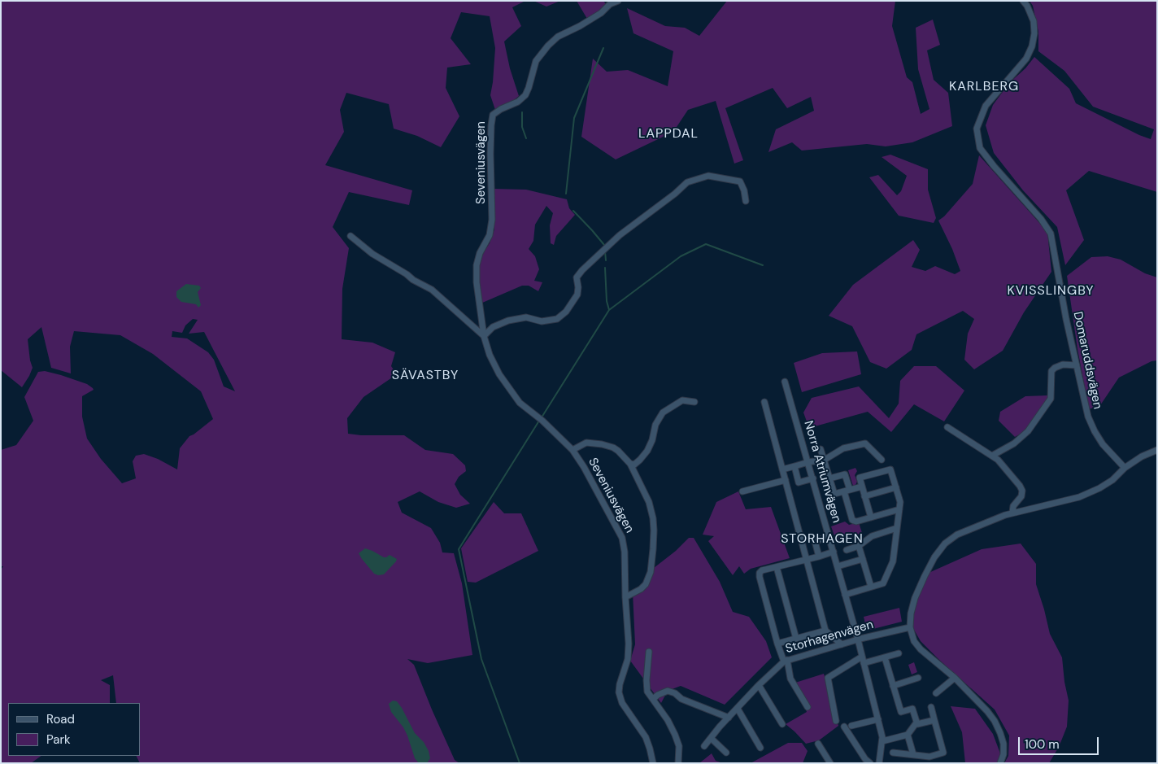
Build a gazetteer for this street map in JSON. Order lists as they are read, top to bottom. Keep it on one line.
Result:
{"streets":{"street":["Seveniusvägen","Domaruddsvägen","Norra Atriumvägen","Storhagenvägen"]},"crossings":[["Norra Atriumvägen","Storhagenvägen"]],"districts":["KARLBERG","LAPPDAL","KVISSLINGBY","SÄVASTBY","STORHAGEN"],"legend":["Road","Park"],"scale_bar":"100 m"}
